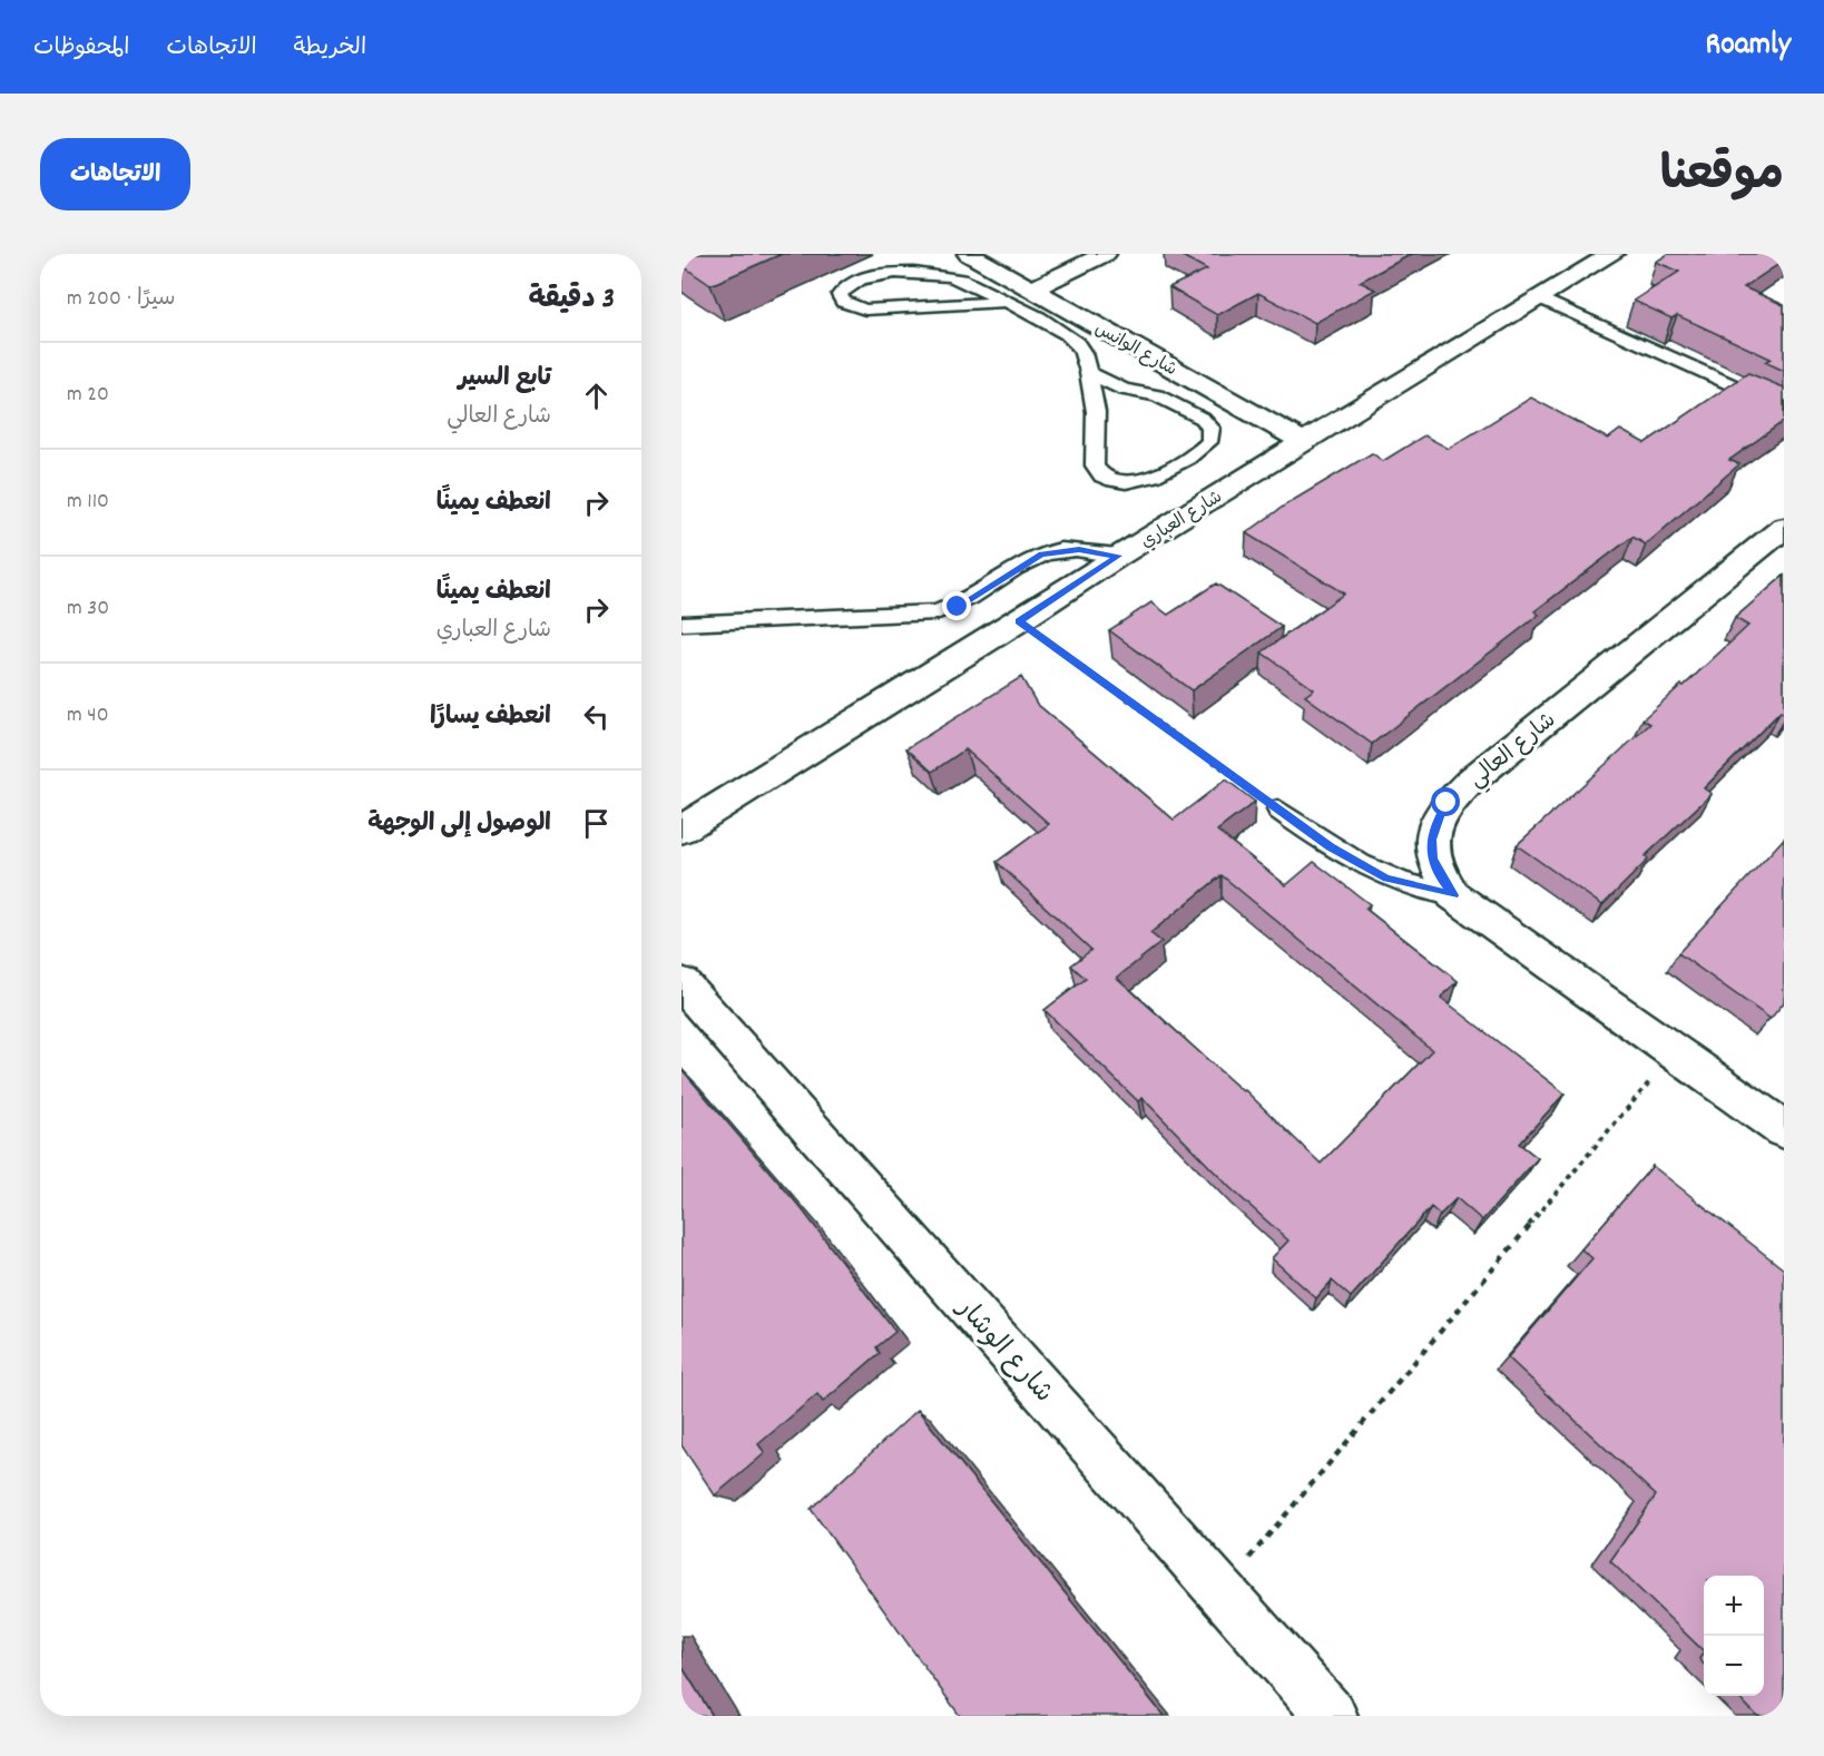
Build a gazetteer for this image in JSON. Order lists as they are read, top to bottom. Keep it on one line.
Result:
{"streets":{"street":["شارع الوانس","شارع العباري","شارع العالي","شارع الوشار"]},"crossings":[["شارع الوانس","شارع العباري"]],"page":{"header":"Roamly","nav":["الخريطة","الاتجاهات","المحفوظات"],"title":"موقعنا","buttons":"الاتجاهات","heading":["3 دقيقة","سيرًا · 200 m"],"list":[["تابع السير","شارع العالي","20 m"],["انعطف يمينًا","110 m"],["انعطف يمينًا","شارع العباري","30 m"],["انعطف يسارًا","40 m"],"الوصول إلى الوجهة"],"map_buttons":["+","−"]}}
